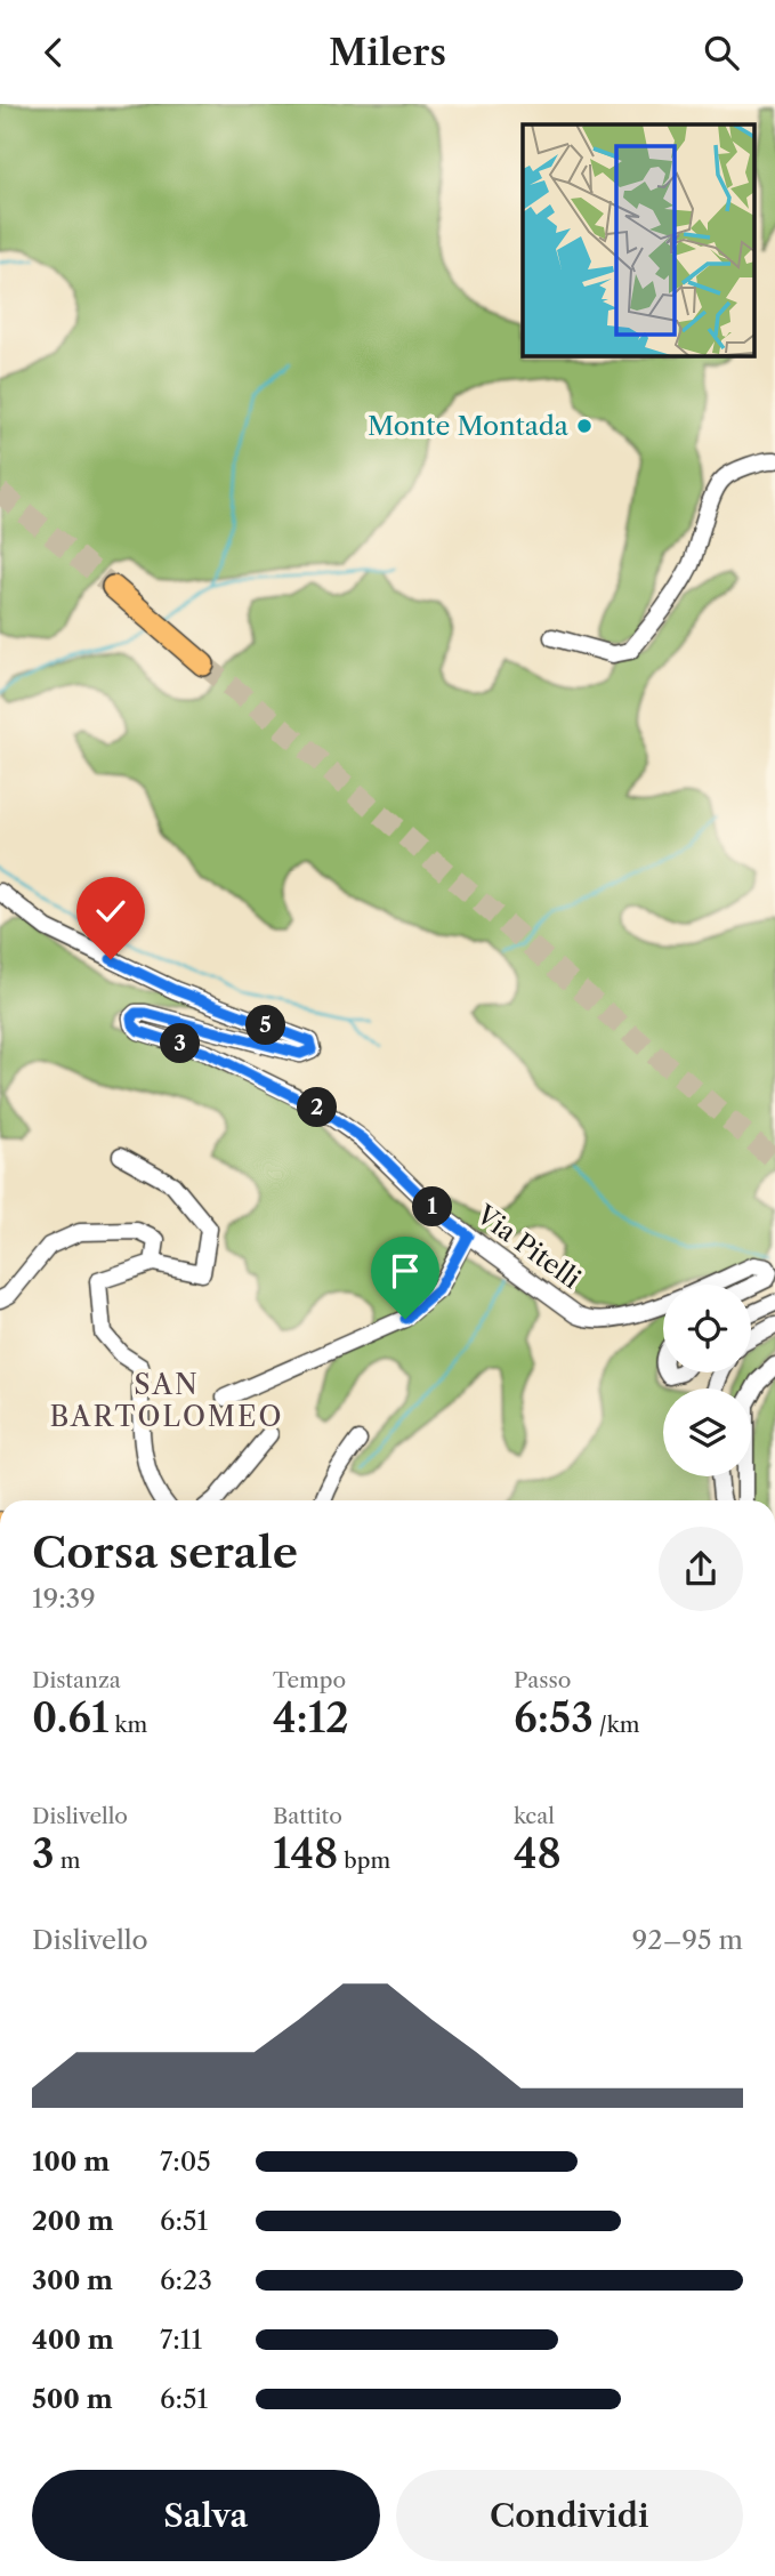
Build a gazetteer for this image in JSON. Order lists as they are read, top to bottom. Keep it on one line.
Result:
{"streets":{"street":["Via Pitelli"]},"districts":["SAN BARTOLOMEO"],"places":["Monte Montada"],"page":{"header":"Milers","pins":["5","3","2","1"],"heading":["Corsa serale","19:39"],"stats":[["Distanza","0.61 km"],["Tempo","4:12"],["Passo","6:53 /km"],["Dislivello","3 m"],["Battito","148 bpm"],["kcal","48"]],"chart":["Dislivello","92–95 m"],"list":[{"name":"100 m","note":"7:05"},{"name":"200 m","note":"6:51"},{"name":"300 m","note":"6:23"},{"name":"400 m","note":"7:11"},{"name":"500 m","note":"6:51"}],"buttons":["Salva","Condividi"]}}
